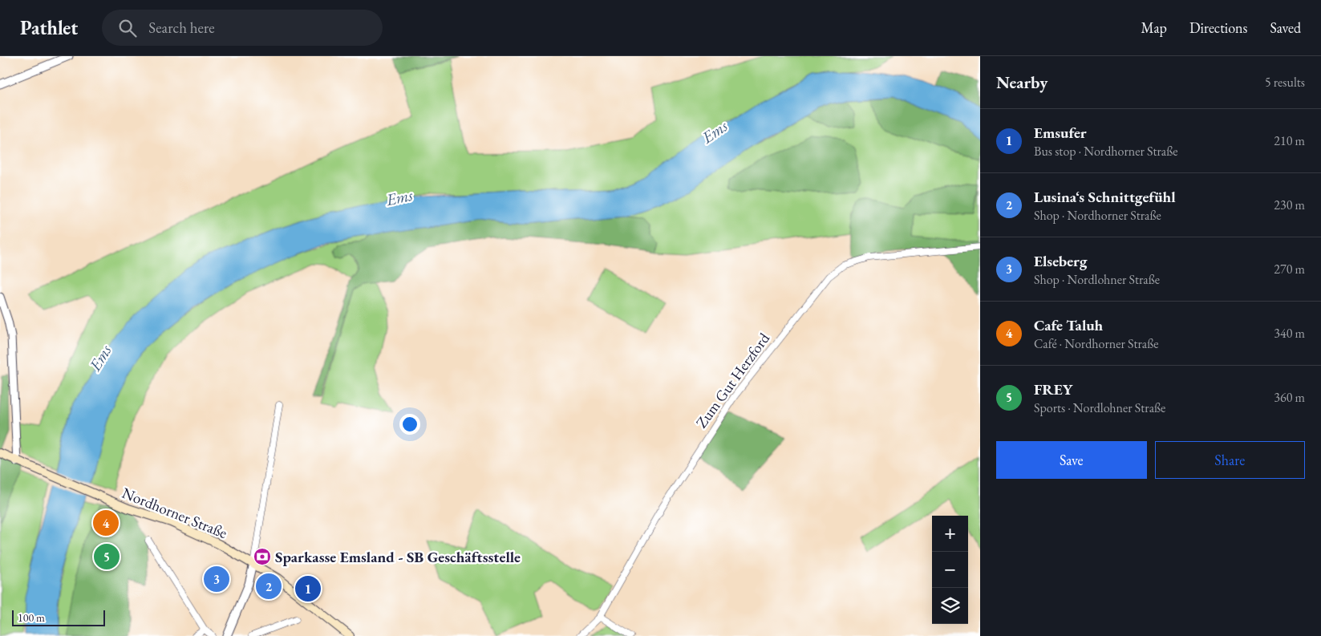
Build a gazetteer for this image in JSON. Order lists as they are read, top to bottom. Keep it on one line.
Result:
{"streets":{"main road":["Nordhorner Straße"],"street":["Zum Gut Herzford"]},"water":["Ems"],"places":{"bank":["Sparkasse Emsland - SB Geschäftsstelle"]},"scale_bar":"100 m","page":{"header":"Pathlet","search":"Search here","nav":["Map","Directions","Saved"],"heading":["Nearby","5 results"],"list":[{"mark":"1","name":"Emsufer","note":"Bus stop · Nordhorner Straße","value":"210 m"},{"mark":"2","name":"Lusina‘s Schnittgefühl","note":"Shop · Nordhorner Straße","value":"230 m"},{"mark":"3","name":"Elseberg","note":"Shop · Nordlohner Straße","value":"270 m"},{"mark":"4","name":"Cafe Taluh","note":"Café · Nordhorner Straße","value":"340 m"},{"mark":"5","name":"FREY","note":"Sports · Nordlohner Straße","value":"360 m"}],"buttons":["Save","Share"],"pins":["4","5","3","2","1"],"map_buttons":["+","−"],"scale":"100 m"}}
